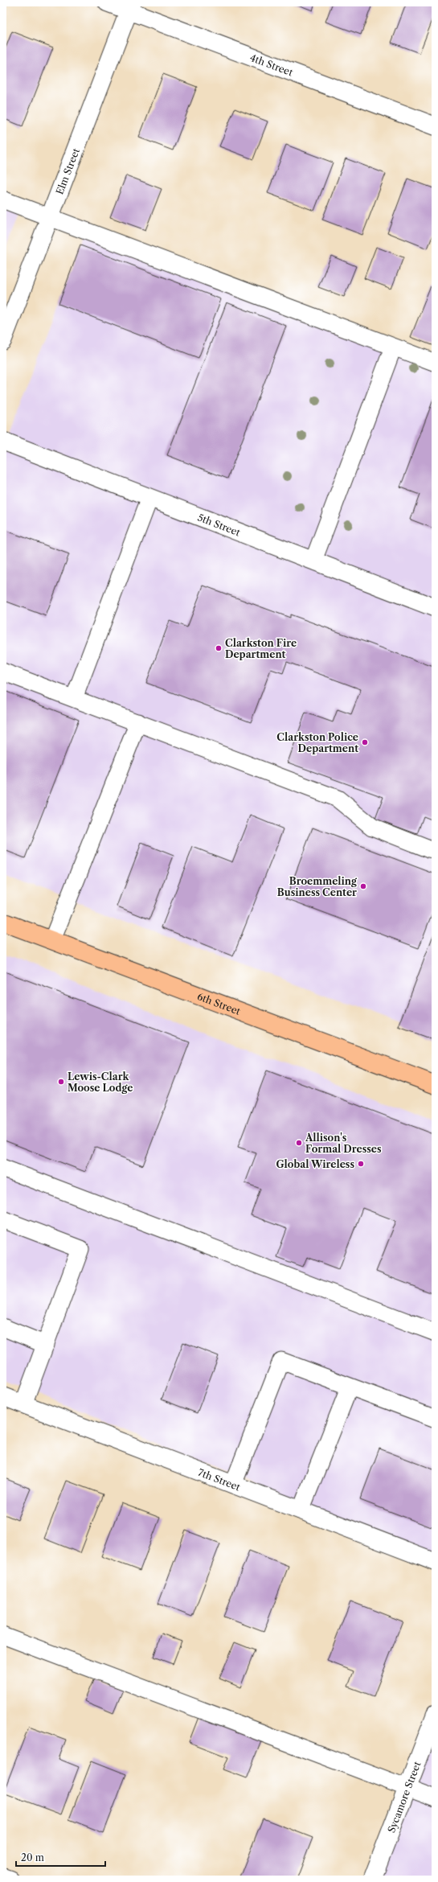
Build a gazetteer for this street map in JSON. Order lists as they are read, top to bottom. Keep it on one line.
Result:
{"streets":{"main road":["6th Street"],"street":["4th Street","Elm Street","5th Street","7th Street","Sycamore Street"]},"crossings":[["4th Street","Elm Street"]],"places":["Clarkston Fire Department","Clarkston Police Department","Broemmeling Business Center","Lewis-Clark Moose Lodge","Allison's Formal Dresses","Global Wireless"],"scale_bar":"20 m"}
